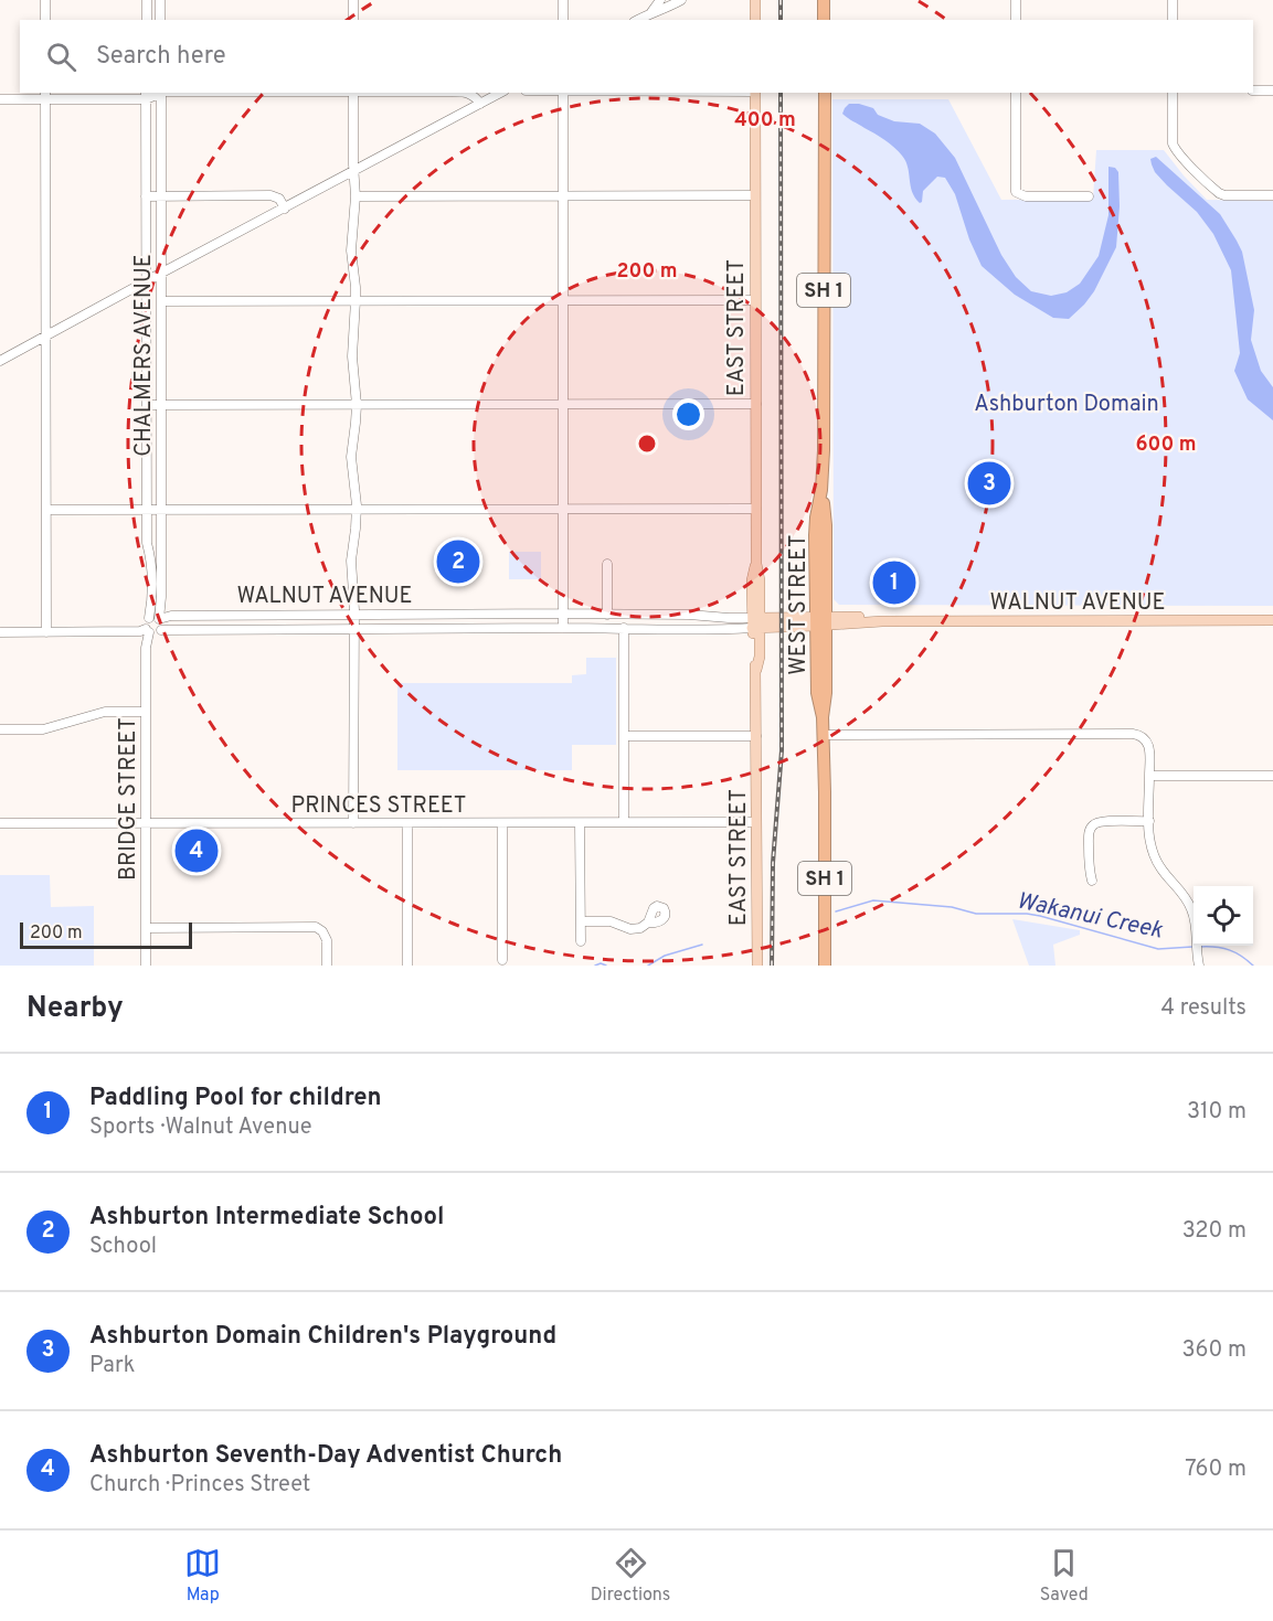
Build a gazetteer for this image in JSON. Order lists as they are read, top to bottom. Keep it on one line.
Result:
{"streets":{"highway":["SH 1","WEST STREET"],"main road":["EAST STREET","WALNUT AVENUE"],"street":["CHALMERS AVENUE","BRIDGE STREET","PRINCES STREET"]},"crossings":[["EAST STREET","WALNUT AVENUE"],["EAST STREET","PRINCES STREET"],["CHALMERS AVENUE","WALNUT AVENUE"],["CHALMERS AVENUE","BRIDGE STREET"],["WALNUT AVENUE","WEST STREET"],["WALNUT AVENUE","BRIDGE STREET"],["BRIDGE STREET","PRINCES STREET"]],"water":["Wakanui Creek"],"parks":["Ashburton Domain"],"scale_bar":"200 m","page":{"search":"Search here","pins":["3","2","1","4"],"scale":"200 m","heading":["Nearby","4 results"],"list":[{"mark":"1","name":"Paddling Pool for children","note":"Sports · Walnut Avenue","value":"310 m"},{"mark":"2","name":"Ashburton Intermediate School","note":"School","value":"320 m"},{"mark":"3","name":"Ashburton Domain Children's Playground","note":"Park","value":"360 m"},{"mark":"4","name":"Ashburton Seventh-Day Adventist Church","note":"Church · Princes Street","value":"760 m"}],"nav":["Map","Directions","Saved"]},"rings":["400 m","200 m","600 m"]}
